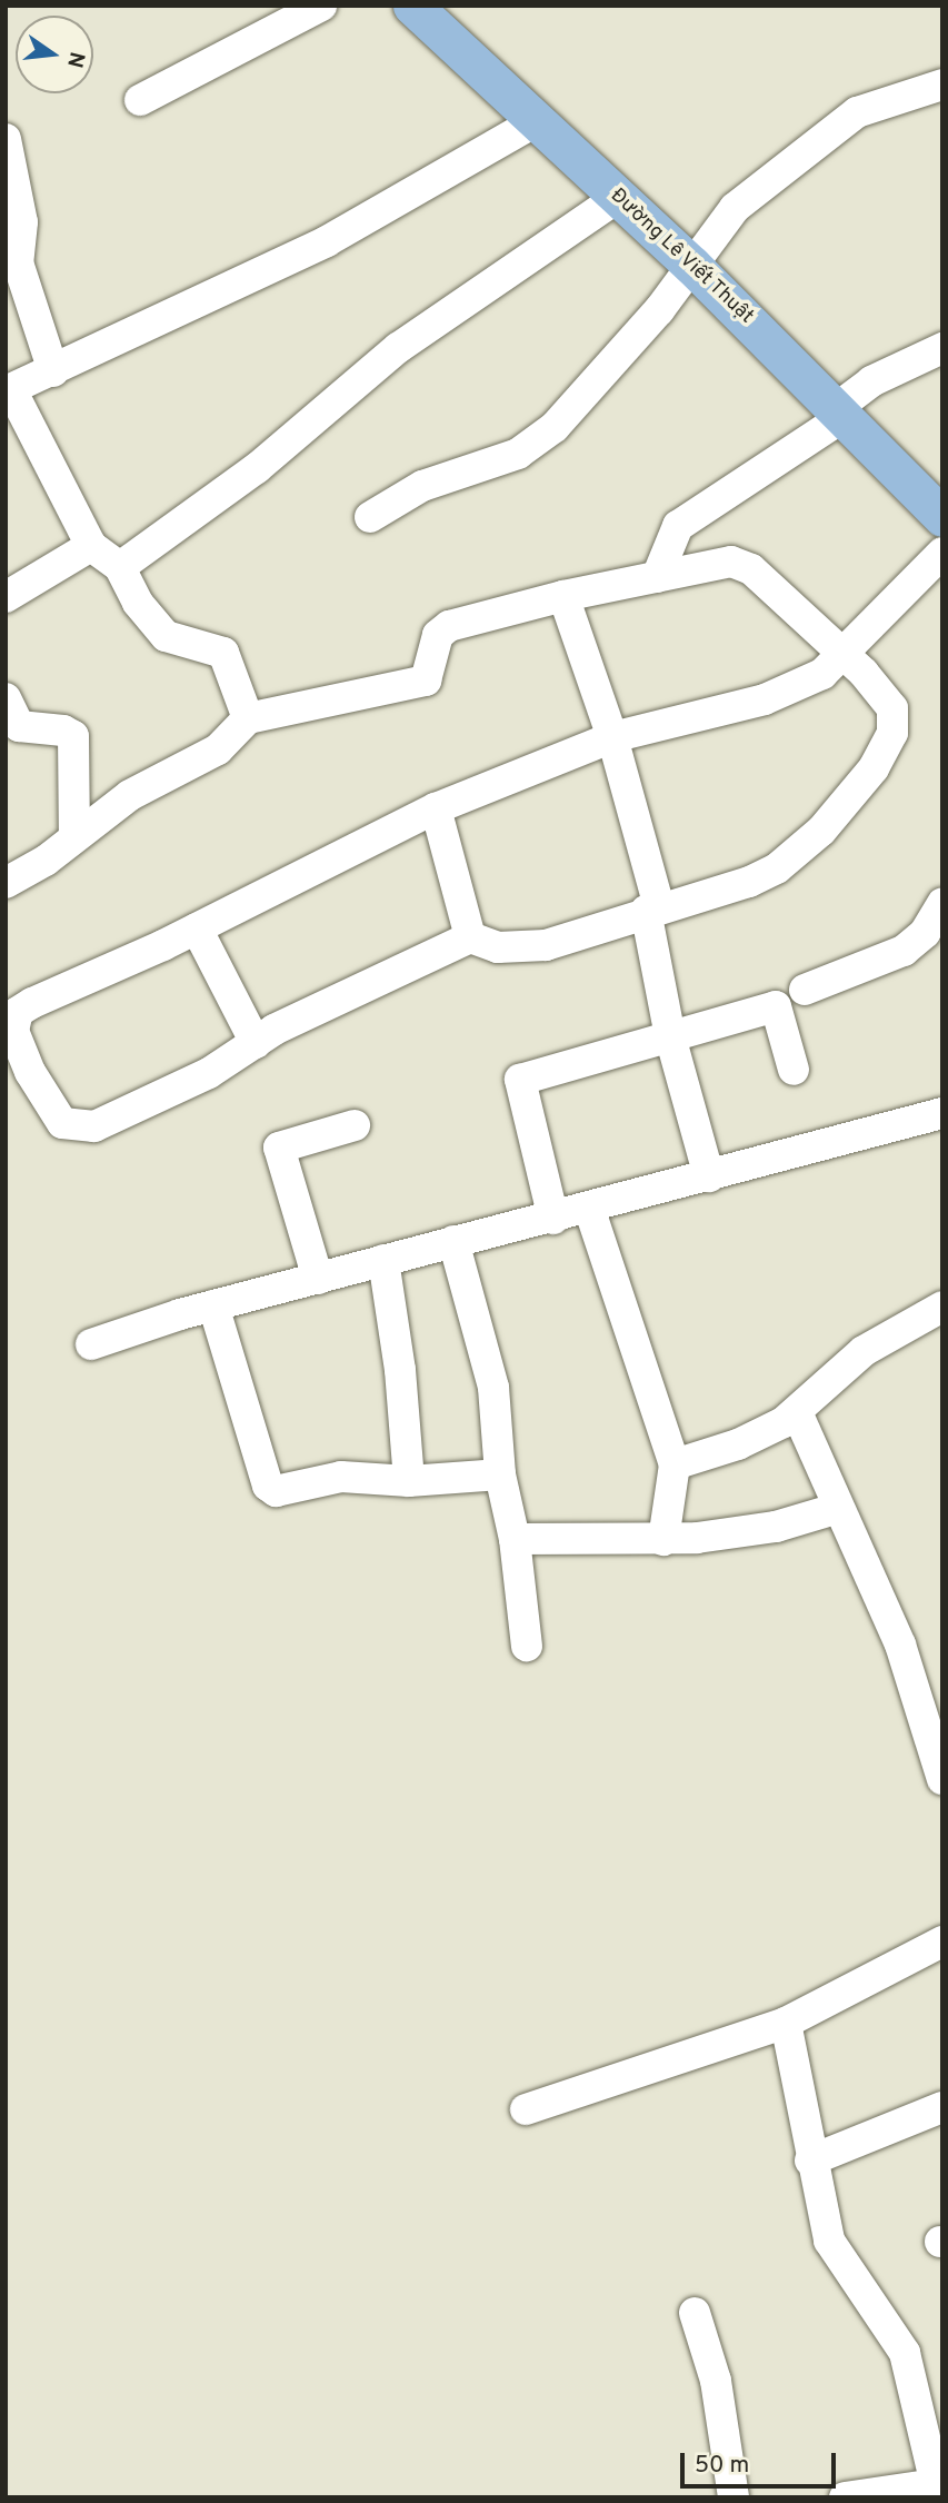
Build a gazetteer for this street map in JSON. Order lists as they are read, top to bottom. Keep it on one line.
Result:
{"streets":{"main road":["Đường Lê Viết Thuật"]},"scale_bar":"50 m","north":"right"}
